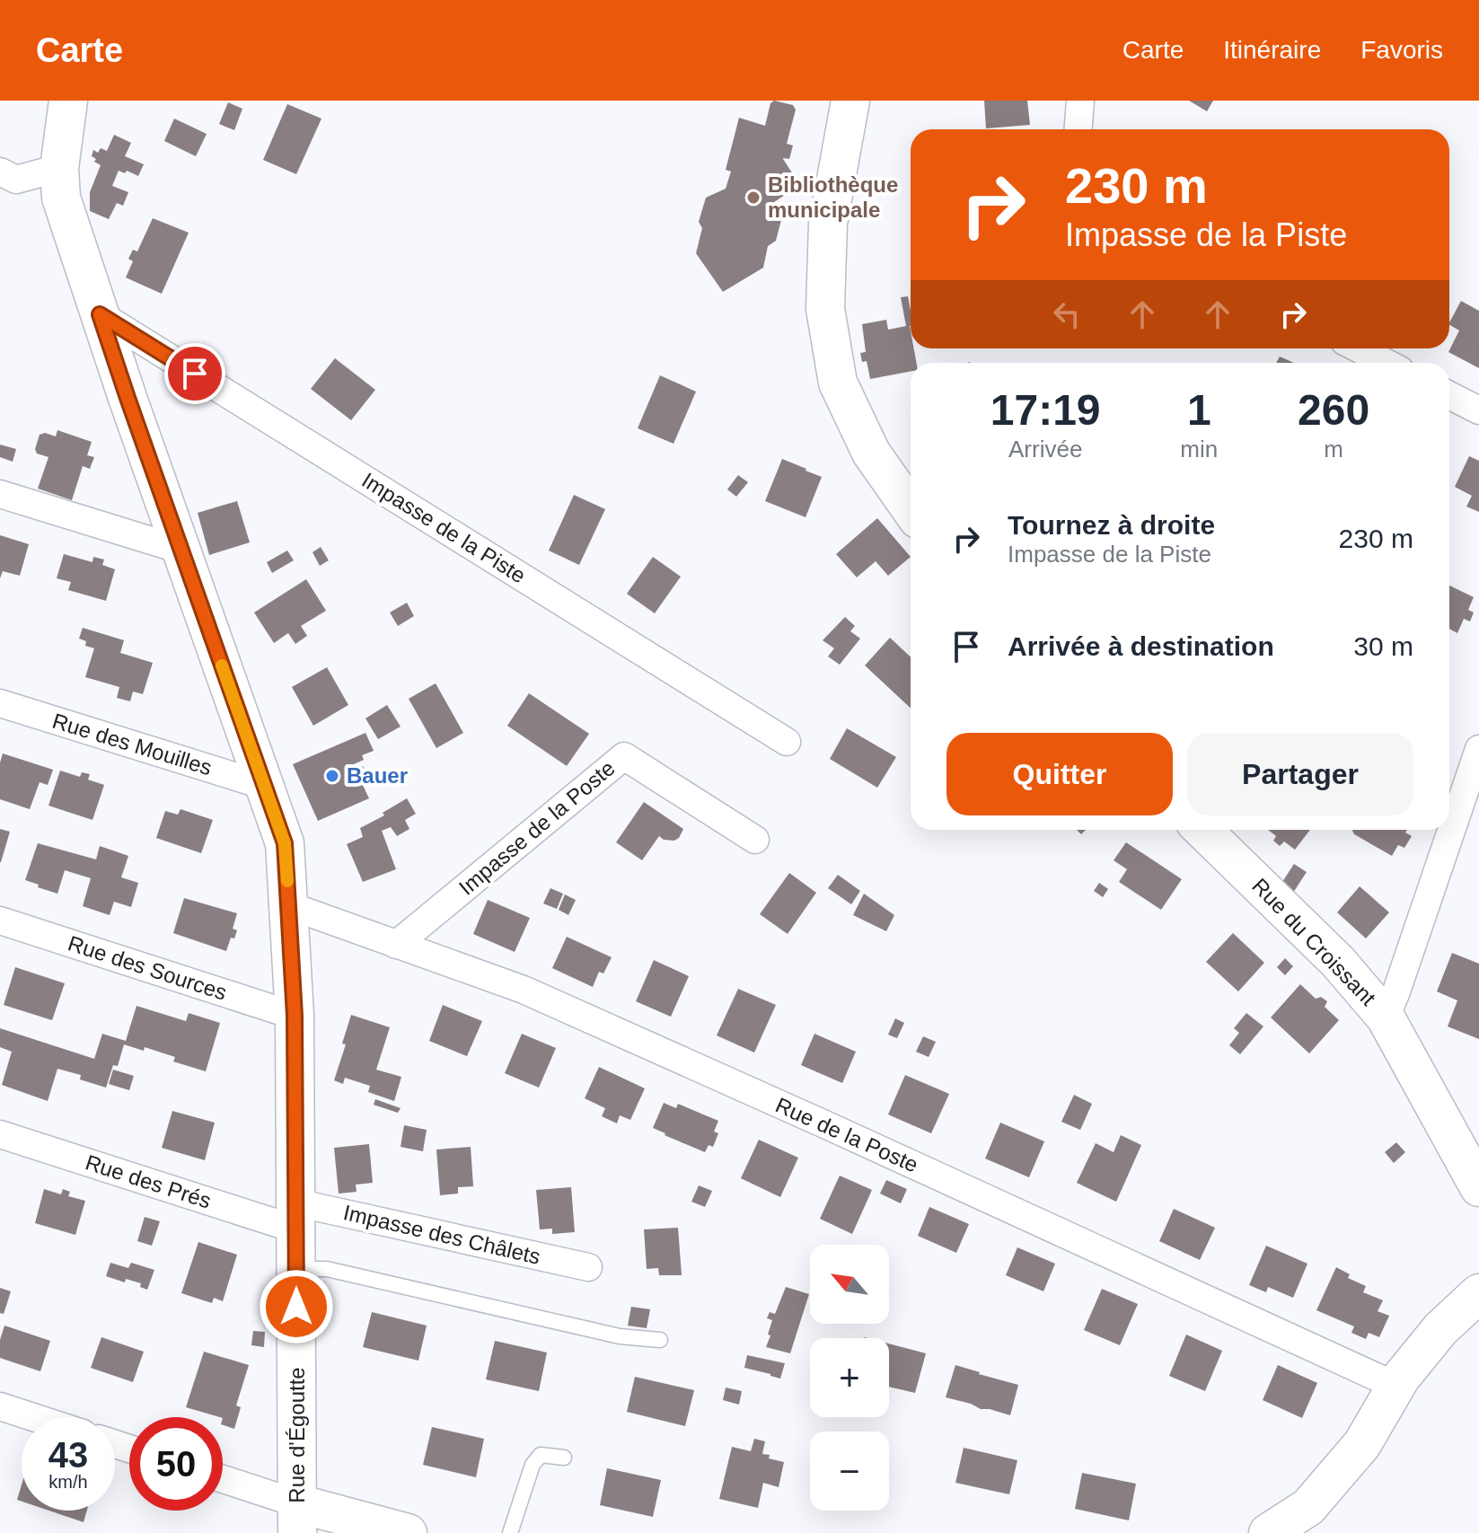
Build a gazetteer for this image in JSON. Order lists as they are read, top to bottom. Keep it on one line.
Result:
{"streets":{"main road":["Rue du Croissant","Rue d'Égoutte"],"street":["Impasse de la Piste","Rue des Mouilles","Impasse de la Poste","Rue des Sources","Rue de la Poste","Rue des Prés","Impasse des Châlets"]},"crossings":[["Impasse de la Piste","Rue d'Égoutte"],["Rue des Mouilles","Rue d'Égoutte"],["Impasse de la Poste","Rue de la Poste"],["Rue des Sources","Rue d'Égoutte"],["Rue de la Poste","Rue d'Égoutte"],["Rue des Prés","Impasse des Châlets"],["Rue des Prés","Rue d'Égoutte"],["Impasse des Châlets","Rue d'Égoutte"]],"places":["Bibliothèque municipale","Bauer"],"north":"top left","page":{"header":"Carte","nav":["Carte","Itinéraire","Favoris"],"turn":["230 m","Impasse de la Piste"],"eta":["17:19","Arrivée","1","min","260","m"],"list":[{"name":"Tournez à droite","note":"Impasse de la Piste","value":"230 m"},{"name":"Arrivée à destination","value":"30 m"}],"buttons":["Quitter","Partager"],"map_buttons":["+","−"],"speed":"43 km/h","limit":"50"}}
